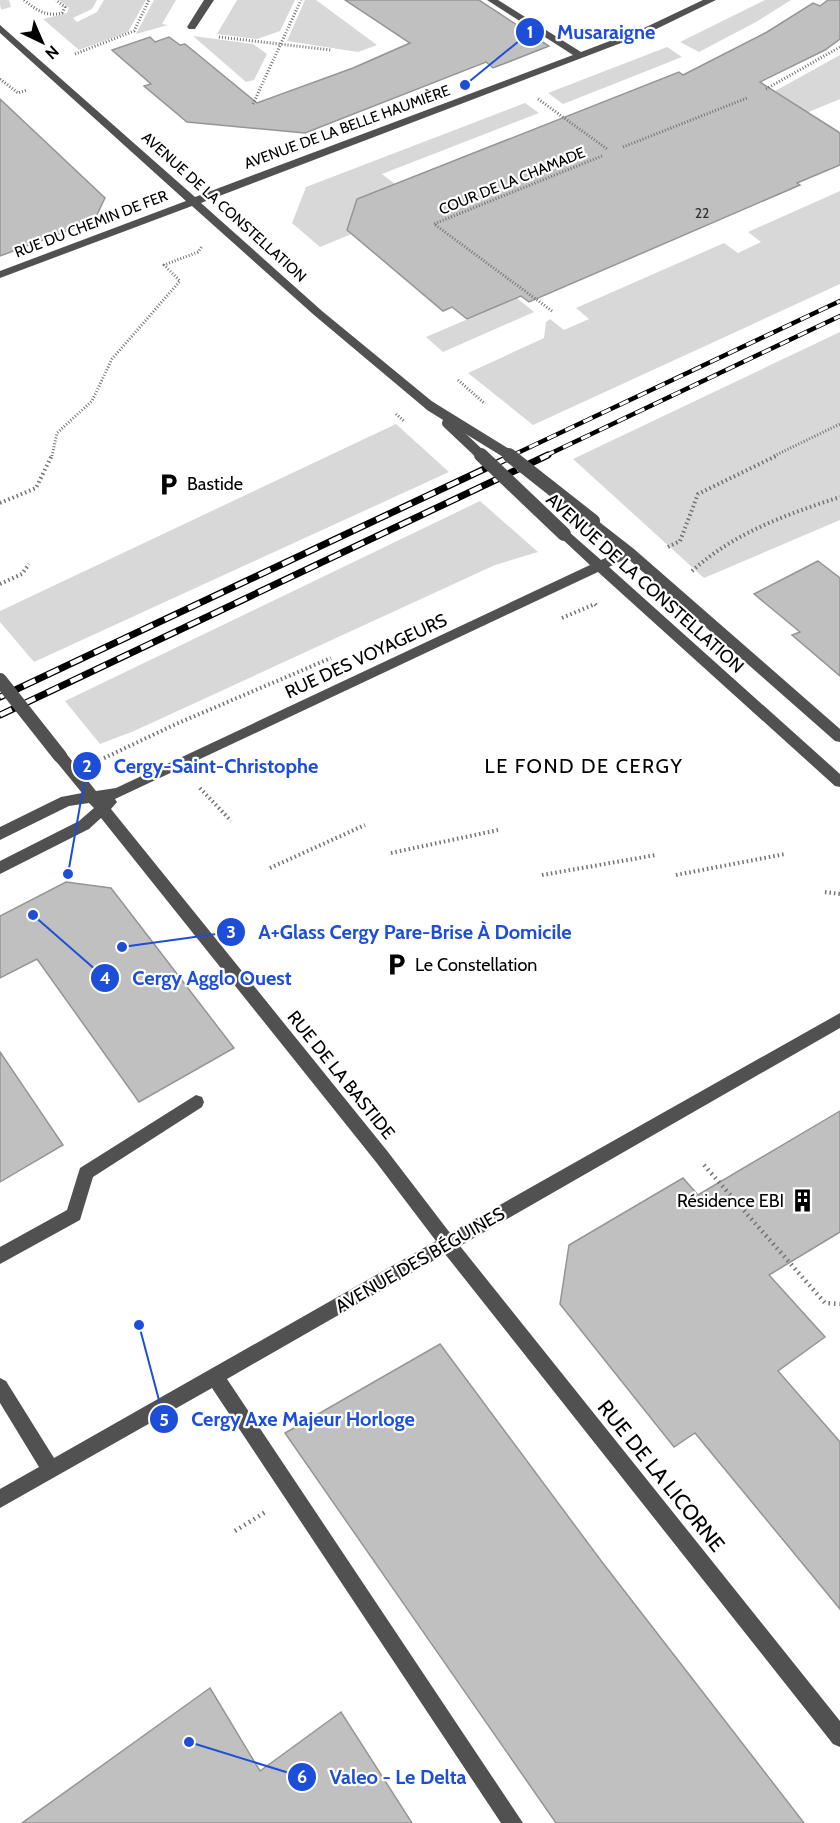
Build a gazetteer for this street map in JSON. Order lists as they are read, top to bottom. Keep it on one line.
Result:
{"streets":{"street":["AVENUE DE LA BELLE HAUMIÈRE","AVENUE DE LA CONSTELLATION","RUE DU CHEMIN DE FER","RUE DES VOYAGEURS","RUE DE LA BASTIDE","AVENUE DES BÉGUINES","RUE DE LA LICORNE"],"path":["COUR DE LA CHAMADE"]},"crossings":[["AVENUE DE LA BELLE HAUMIÈRE","AVENUE DE LA CONSTELLATION"],["AVENUE DE LA BELLE HAUMIÈRE","RUE DU CHEMIN DE FER"],["AVENUE DE LA CONSTELLATION","RUE DU CHEMIN DE FER"],["AVENUE DE LA CONSTELLATION","RUE DES VOYAGEURS"],["RUE DES VOYAGEURS","RUE DE LA BASTIDE"],["RUE DE LA BASTIDE","AVENUE DES BÉGUINES"],["RUE DE LA BASTIDE","RUE DE LA LICORNE"],["AVENUE DES BÉGUINES","RUE DE LA LICORNE"]],"districts":["LE FOND DE CERGY"],"places":{"other":["Musaraigne","Cergy-Saint-Christophe","Cergy Agglo Ouest","A+Glass Cergy Pare-Brise À Domicile","Cergy Axe Majeur Horloge","Valeo - Le Delta"],"parking":["Bastide","Le Constellation"],"building":["Résidence EBI"]},"house_numbers":["22"],"north":"bottom right"}
